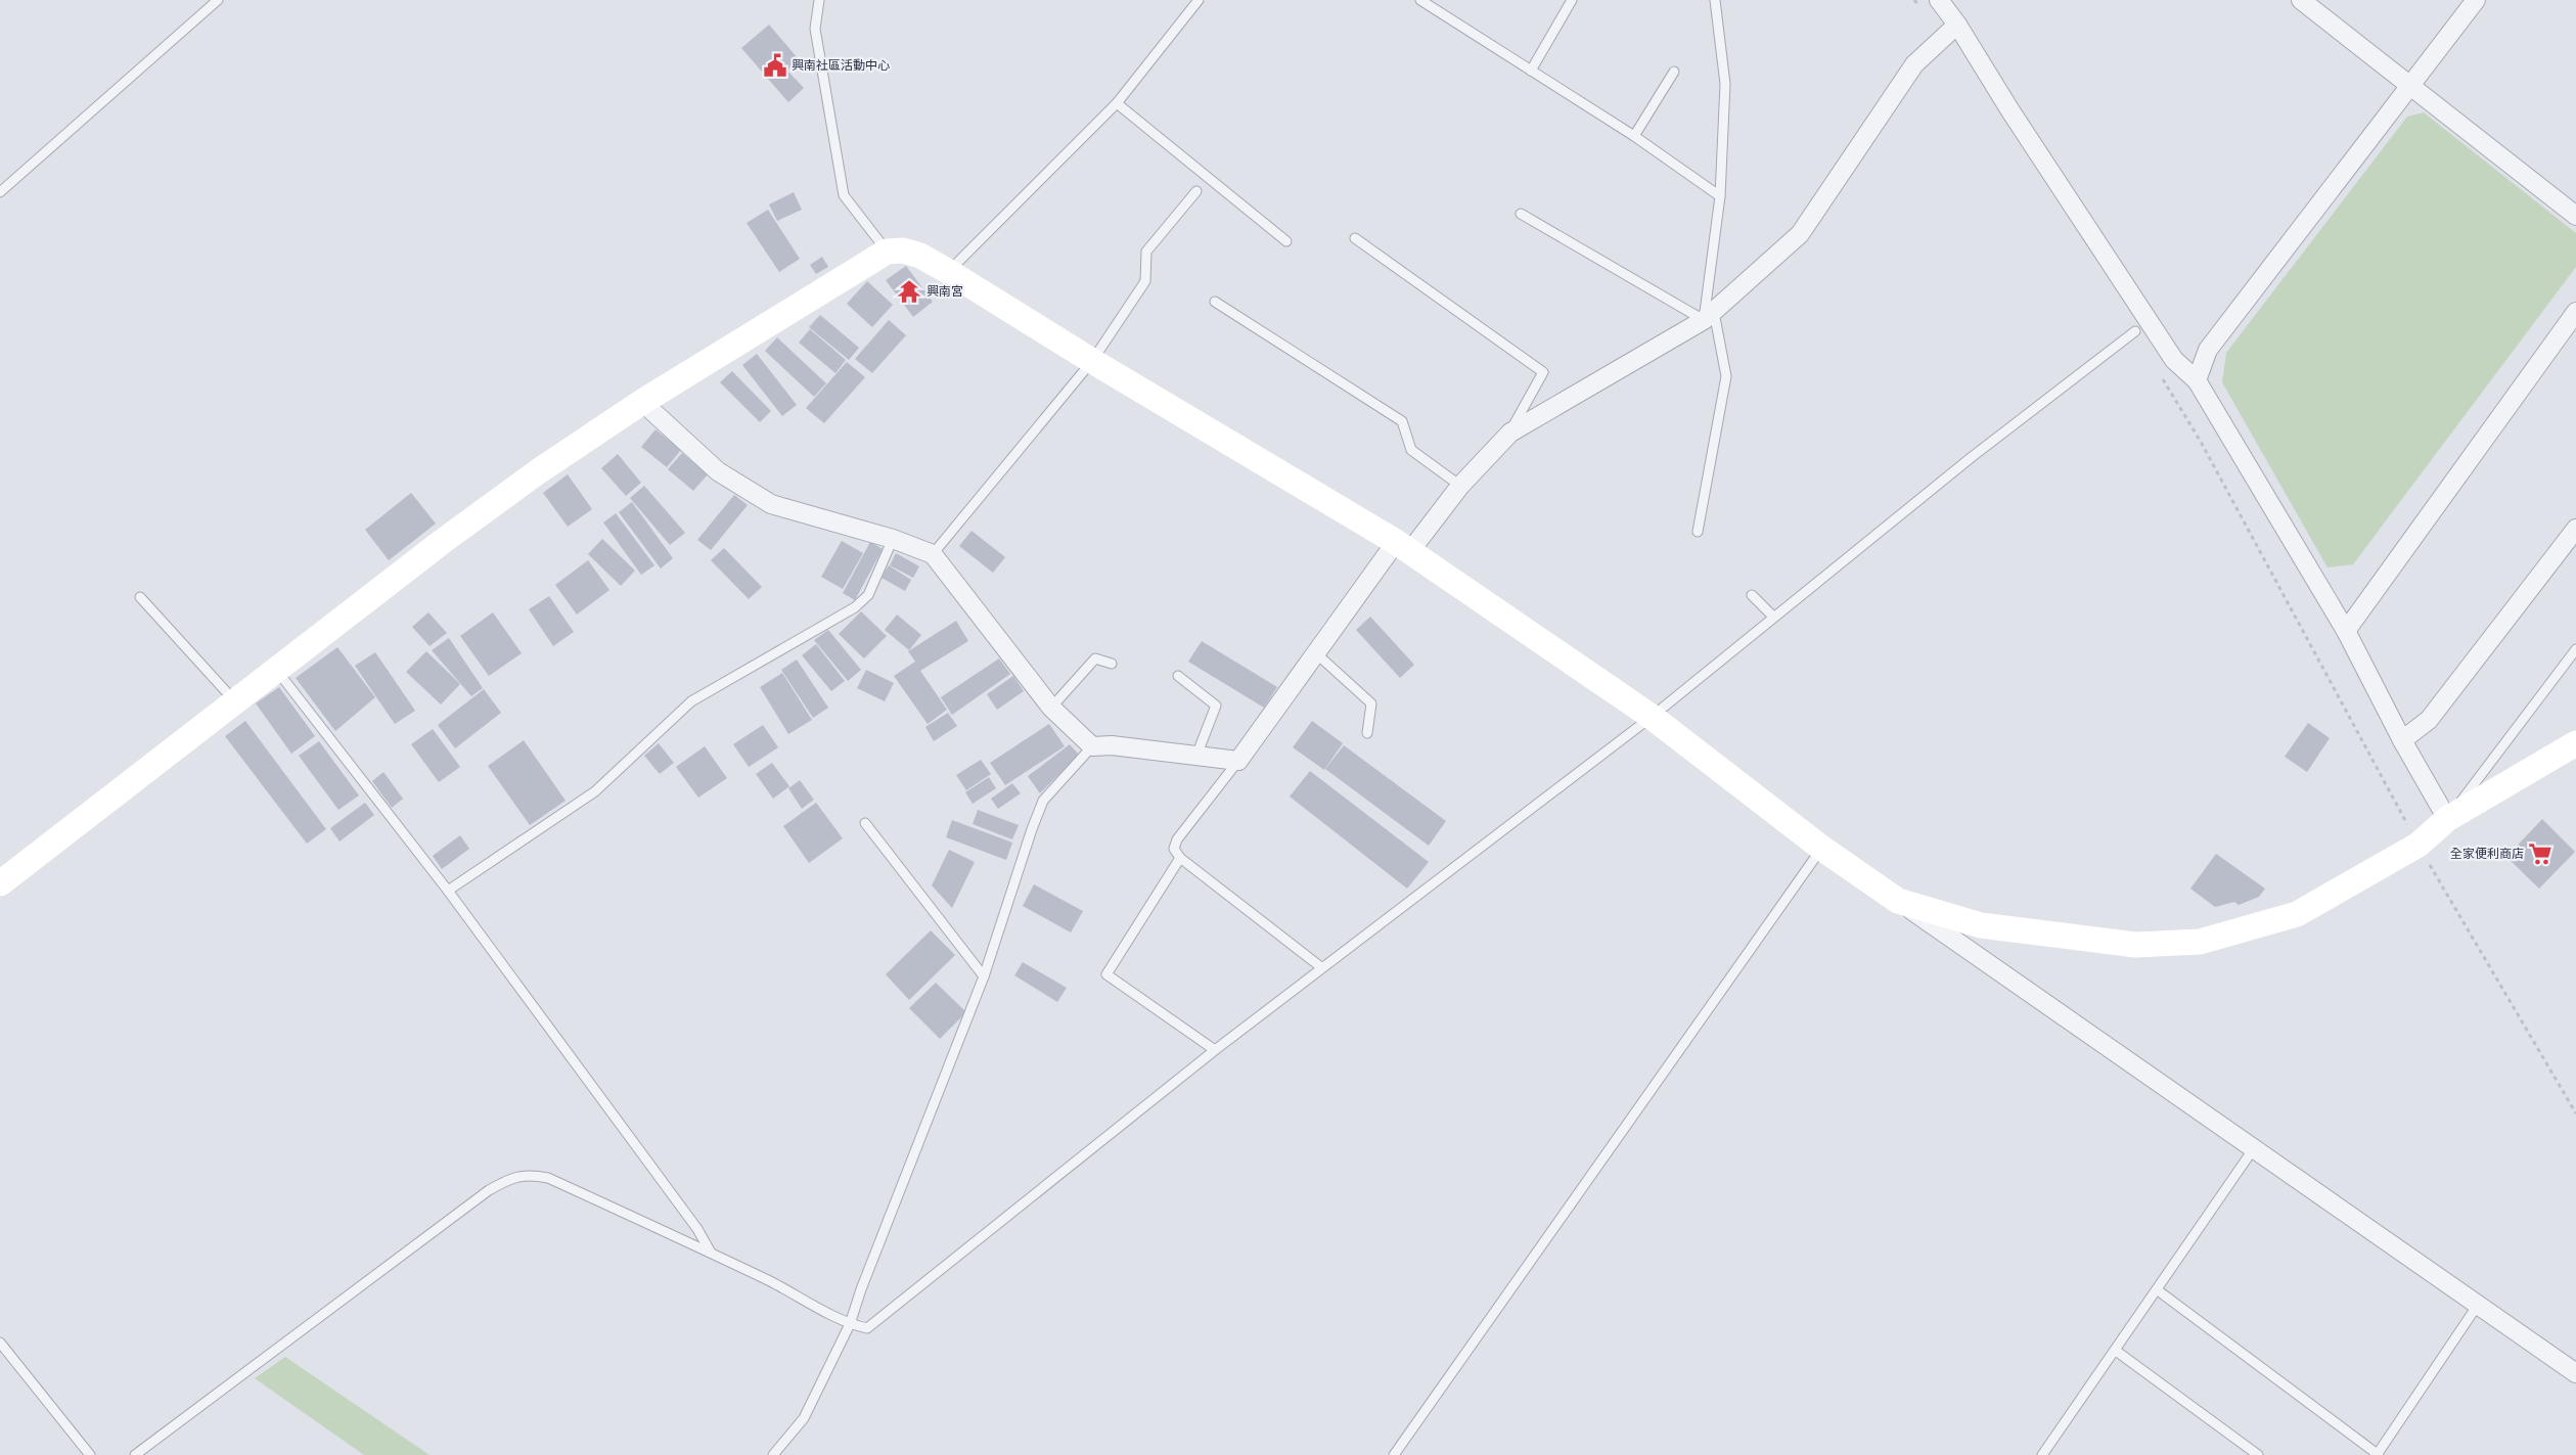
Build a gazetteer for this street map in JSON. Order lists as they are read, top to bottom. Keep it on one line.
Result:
{"places":{"public building":["興南社區活動中心"],"temple":["興南宮"],"supermarket":["全家便利商店"]}}
